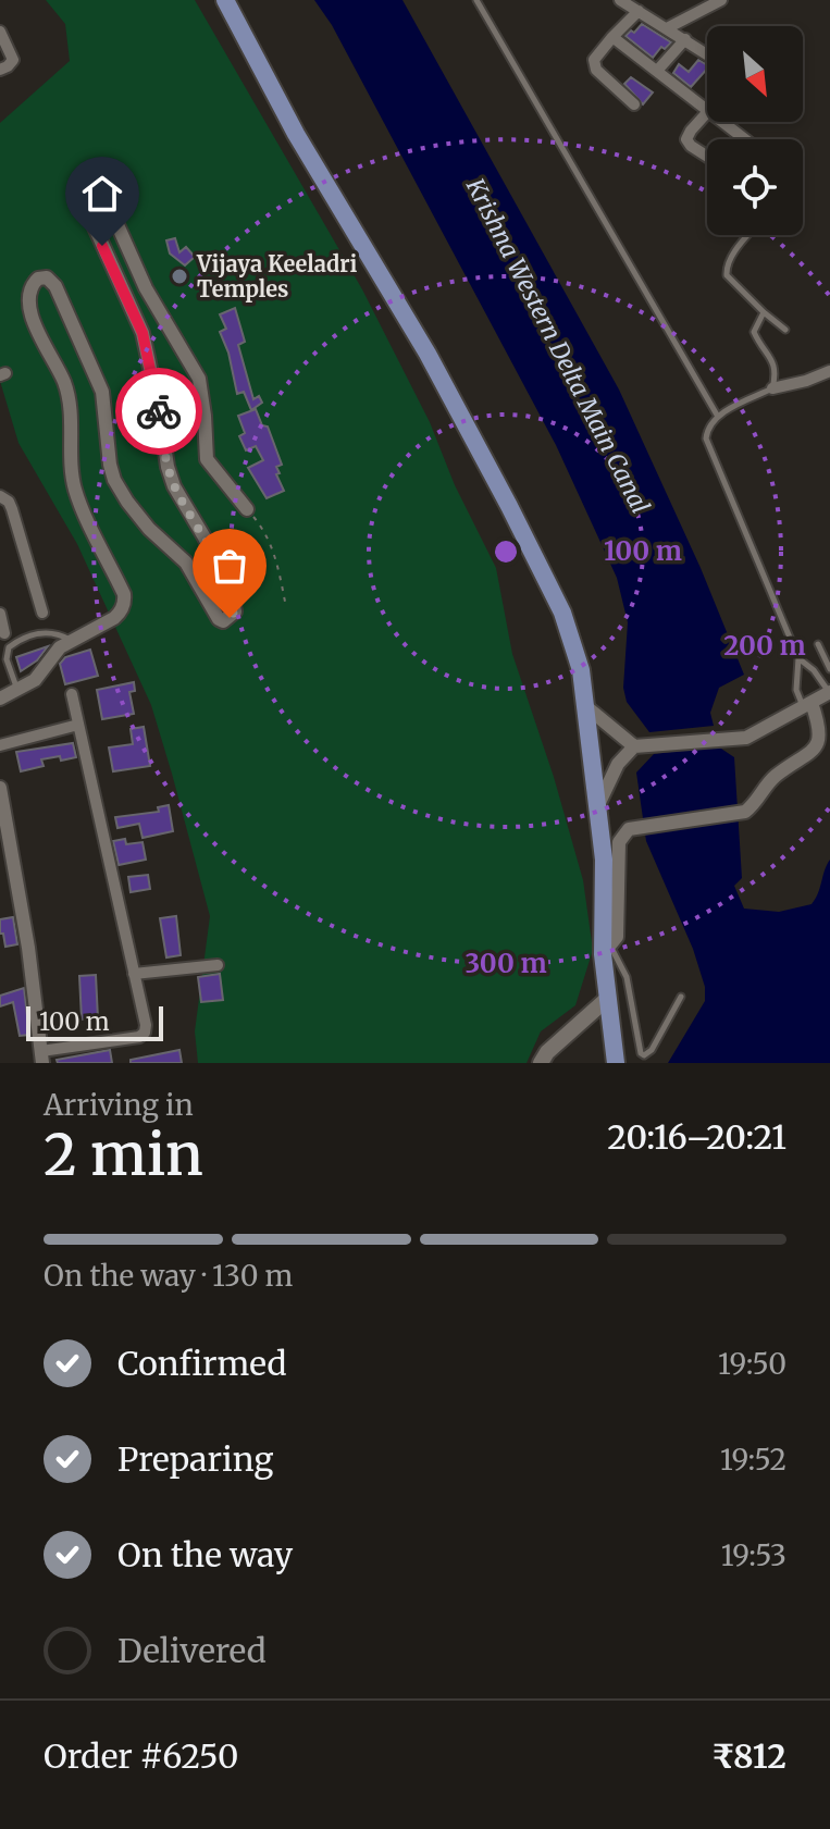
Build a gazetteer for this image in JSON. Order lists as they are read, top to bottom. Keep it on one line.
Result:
{"water":["Krishna Western Delta Main Canal"],"places":["Vijaya Keeladri Temples"],"scale_bar":"100 m","north":"bottom right","page":{"scale":"100 m","heading":["2 min","Arriving in","20:16–20:21"],"panel":["Order #6250","₹812"],"bar":"On the way · 130 m","list":[["Confirmed","19:50"],["Preparing","19:52"],["On the way","19:53"],"Delivered"]},"rings":["100 m","200 m","300 m"]}
